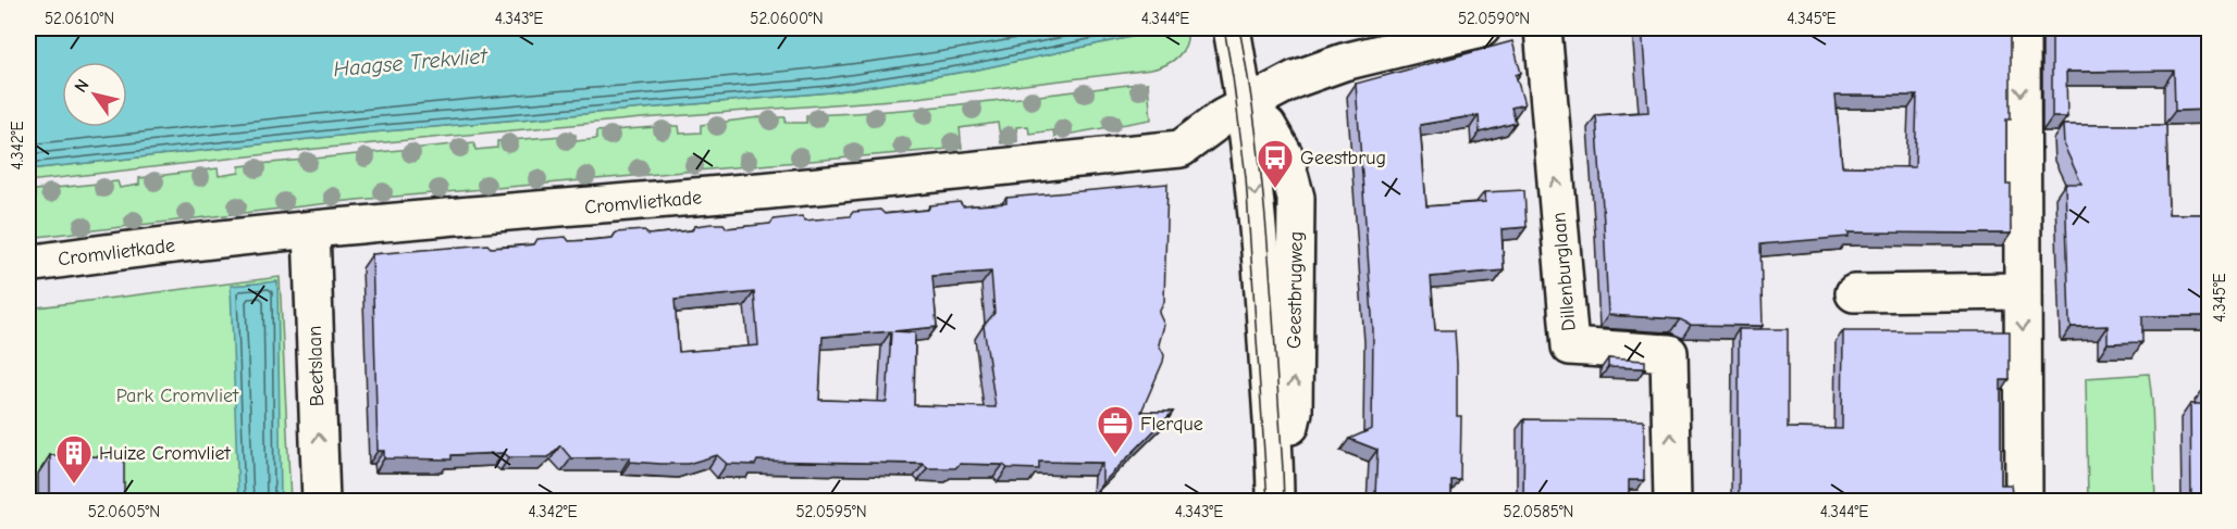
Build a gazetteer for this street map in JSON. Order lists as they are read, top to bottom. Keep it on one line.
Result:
{"streets":{"street":["Cromvlietkade","Dillenburglaan","Geestbrugweg","Beetslaan"]},"crossings":[["Cromvlietkade","Geestbrugweg"],["Cromvlietkade","Beetslaan"]],"one_way":["Dillenburglaan","Beetslaan"],"water":["Haagse Trekvliet"],"parks":["Park Cromvliet"],"places":{"bus stop":["Geestbrug"],"office":["Flerque"],"building":["Huize Cromvliet"]},"north":"top left","coordinates":["52.0610°N","4.343°E","52.0600°N","4.344°E","52.0590°N","4.345°E","4.342°E","52.0605°N","52.0595°N","52.0585°N"]}
